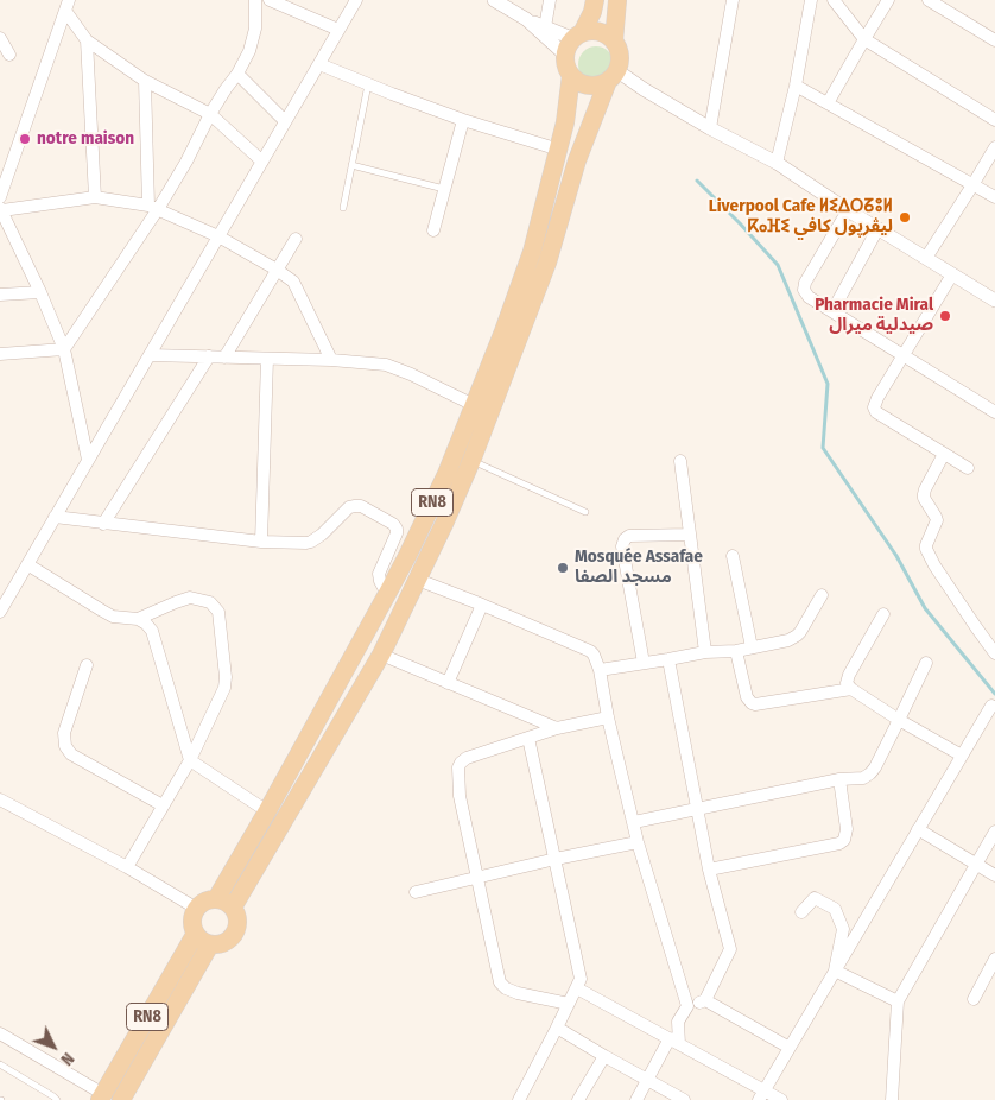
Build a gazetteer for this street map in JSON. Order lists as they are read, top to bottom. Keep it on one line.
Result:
{"streets":{"main road":["RN8"]},"places":["notre maison","Liverpool Cafe ⵍⵉⵠⵔⵒⵓⵍ ⴽⴰⴼⵉ ليڤرپول كافي","Pharmacie Miral صيدلية ميرال","Mosquée Assafae مسجد الصفا"],"north":"bottom right"}
